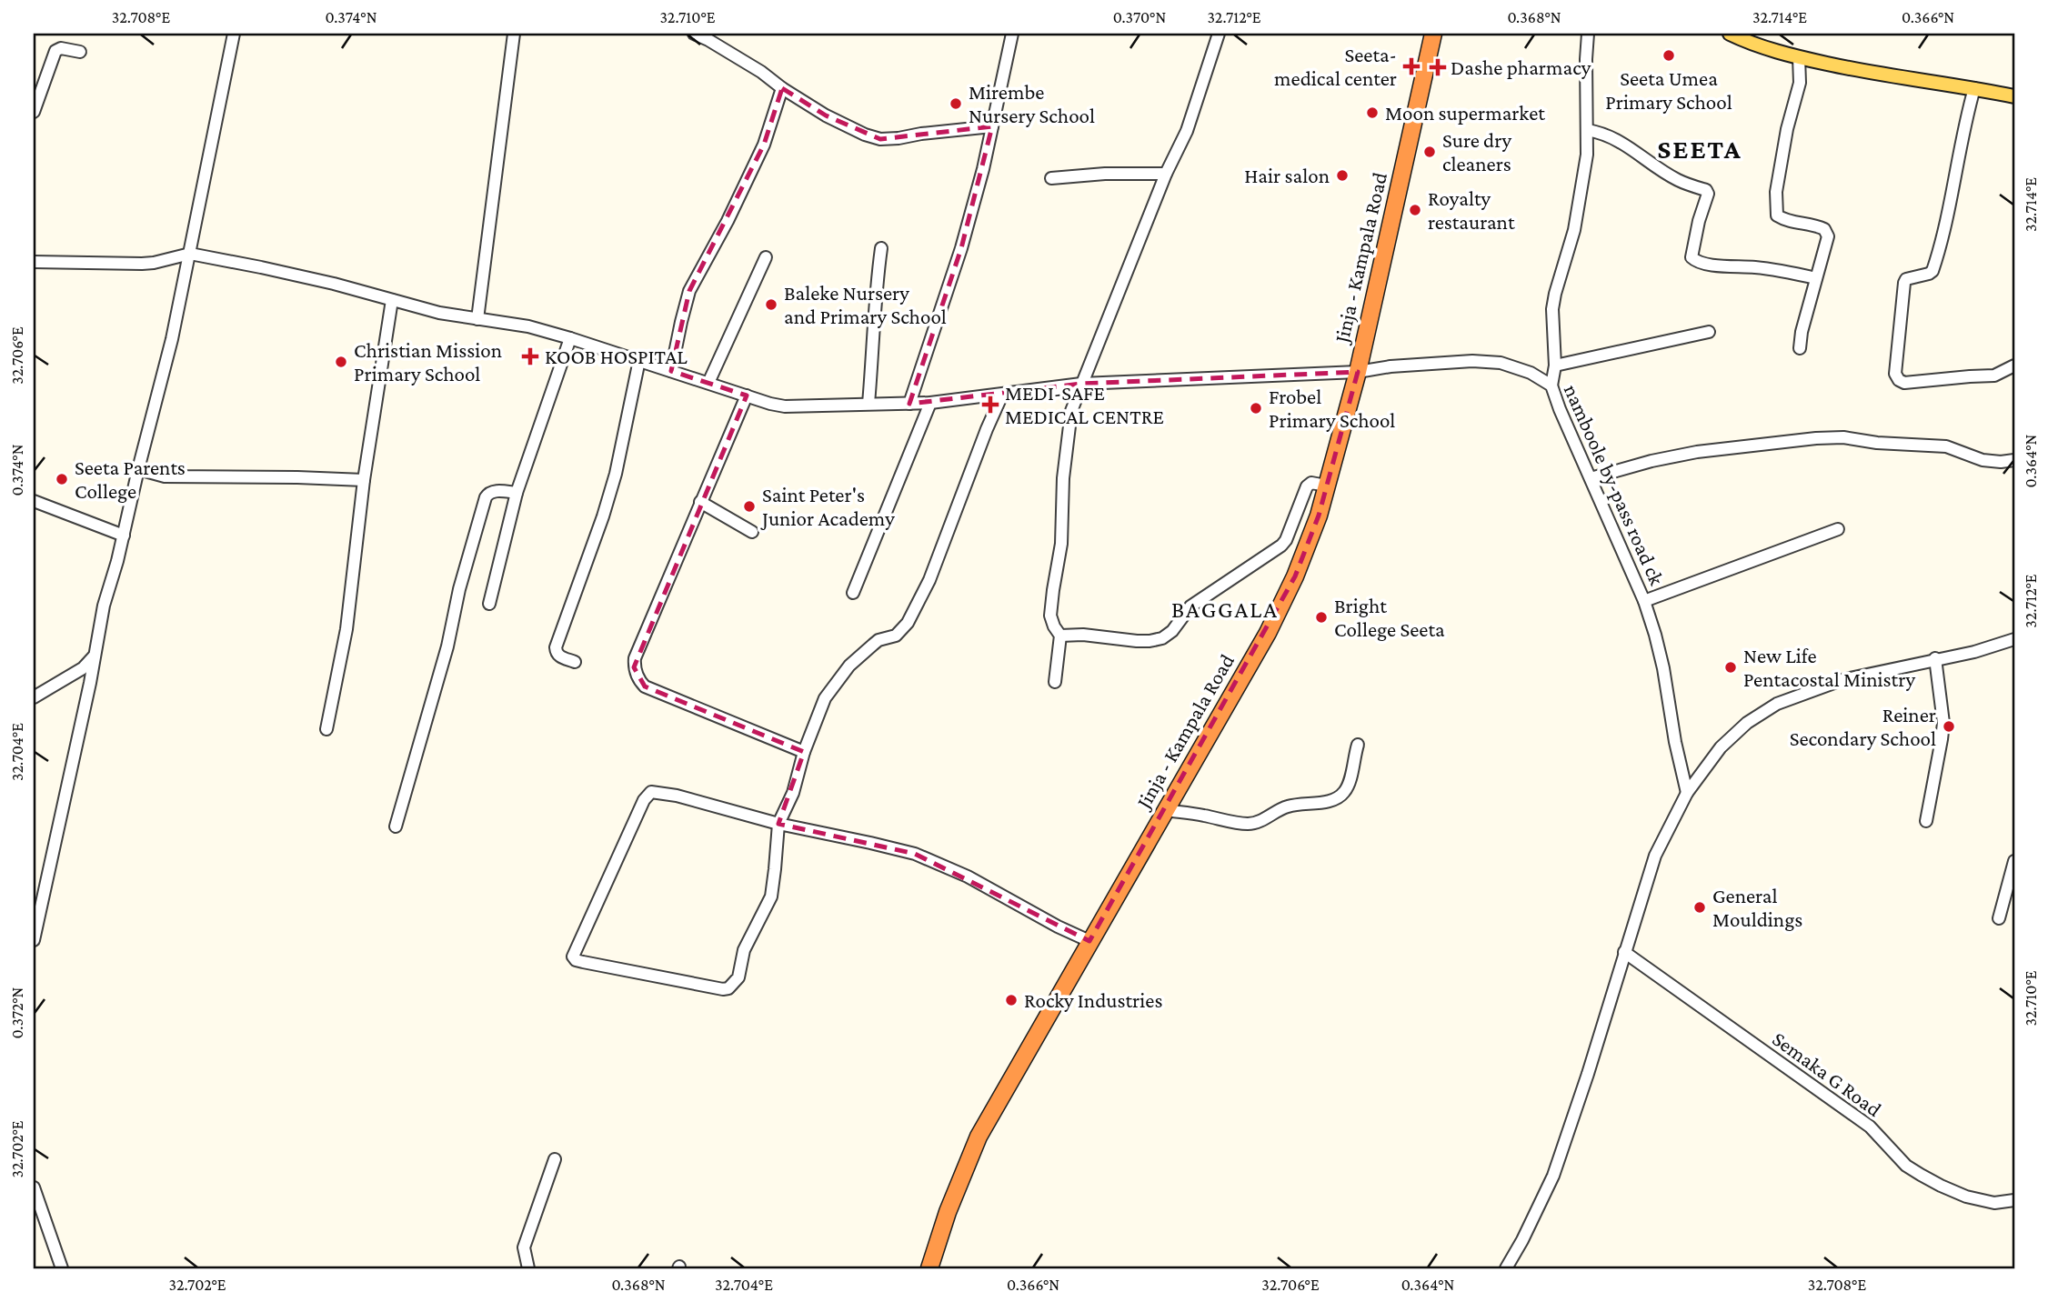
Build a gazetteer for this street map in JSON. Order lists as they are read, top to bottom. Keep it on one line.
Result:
{"streets":{"highway":["Jinja - Kampala Road"],"street":["namboole by-pass road ck","Semaka G Road"]},"crossings":[["Jinja - Kampala Road","namboole by-pass road ck"]],"districts":["SEETA","BAGGALA"],"places":{"other":["Seeta Umea Primary School","Mirembe Nursery School","Moon supermarket","Sure dry cleaners","Hair salon","Royalty restaurant","Baleke Nursery and Primary School","Christian Mission Primary School","Frobel Primary School","Seeta Parents College","Saint Peter's Junior Academy","Bright College Seeta","New Life Pentacostal Ministry","Reiner Secondary School","General Mouldings","Rocky Industries"],"health":["Seeta- medical center","Dashe pharmacy","KOOB HOSPITAL","MEDI-SAFE MEDICAL CENTRE"]},"coordinates":["32.708°E","0.374°N","32.710°E","0.370°N","32.712°E","0.368°N","32.714°E","0.366°N","32.706°E","0.364°N","32.704°E","0.372°N","32.702°E"]}
